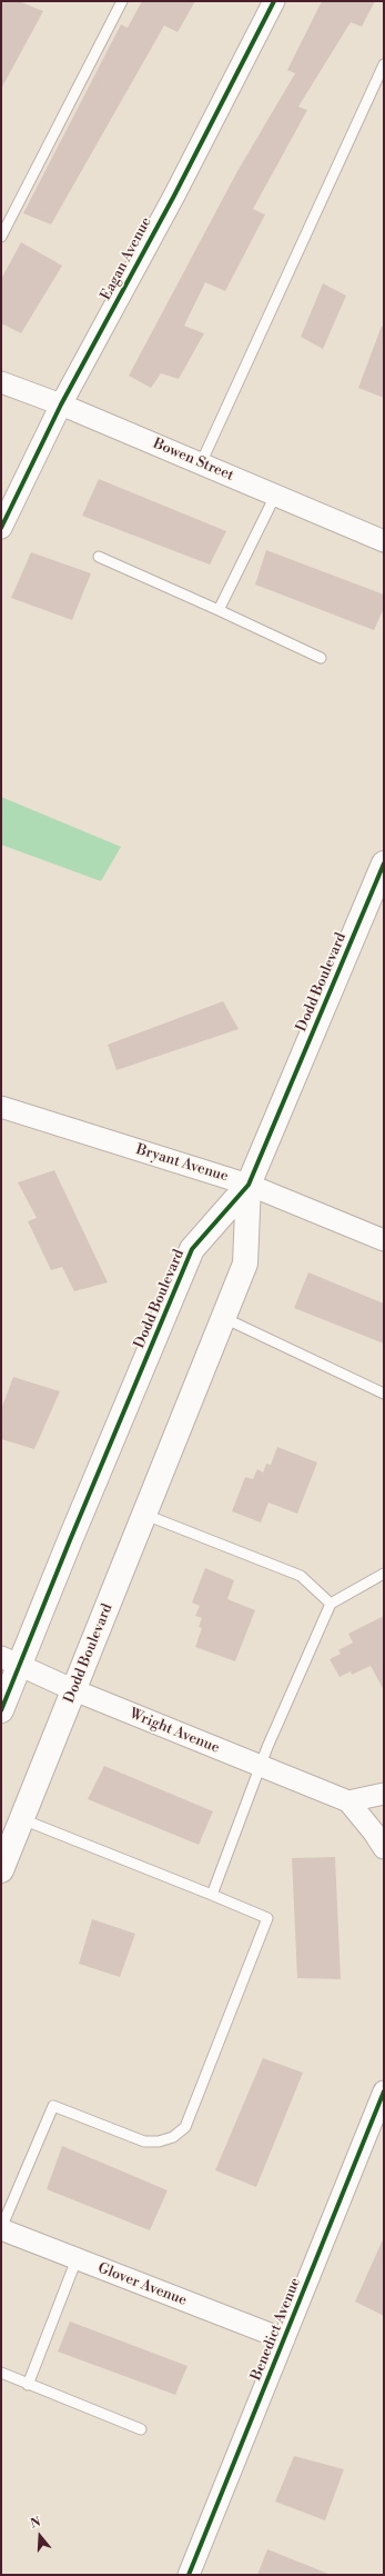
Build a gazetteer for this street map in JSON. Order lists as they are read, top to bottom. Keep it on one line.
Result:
{"streets":{"street":["Eagan Avenue","Bowen Street","Dodd Boulevard","Bryant Avenue","Wright Avenue","Glover Avenue","Benedict Avenue"]},"crossings":[["Eagan Avenue","Bowen Street"],["Dodd Boulevard","Bryant Avenue"],["Dodd Boulevard","Wright Avenue"],["Glover Avenue","Benedict Avenue"]],"north":"top"}
